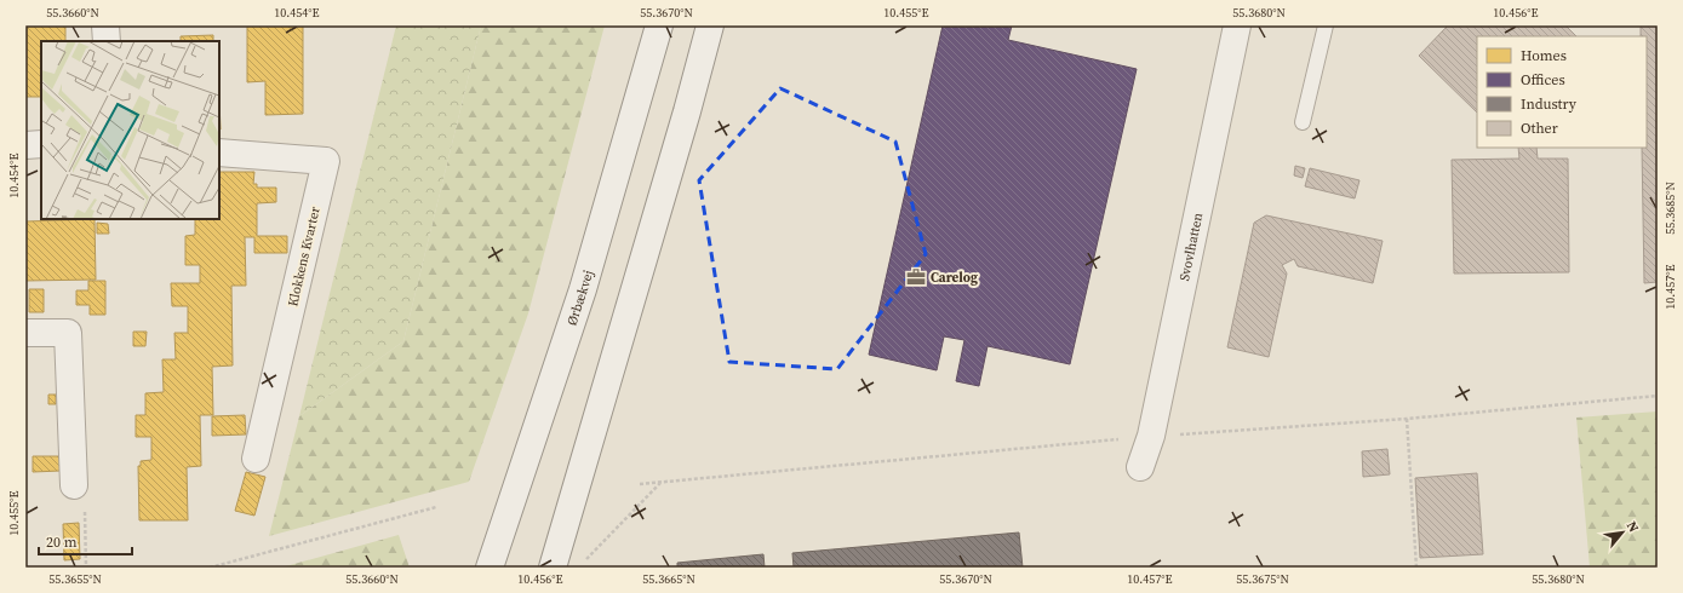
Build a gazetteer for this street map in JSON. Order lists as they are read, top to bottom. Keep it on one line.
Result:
{"streets":{"main road":["Svovlhatten","Klokkens Kvarter","Ørbækvej"]},"places":{"office":["Carelog"]},"legend":["Homes","Offices","Industry","Other"],"scale_bar":"20 m","north":"top right","coordinates":["55.3660°N","10.454°E","55.3670°N","10.455°E","55.3680°N","10.456°E","55.3685°N","10.457°E","55.3655°N","55.3665°N","55.3675°N"]}
